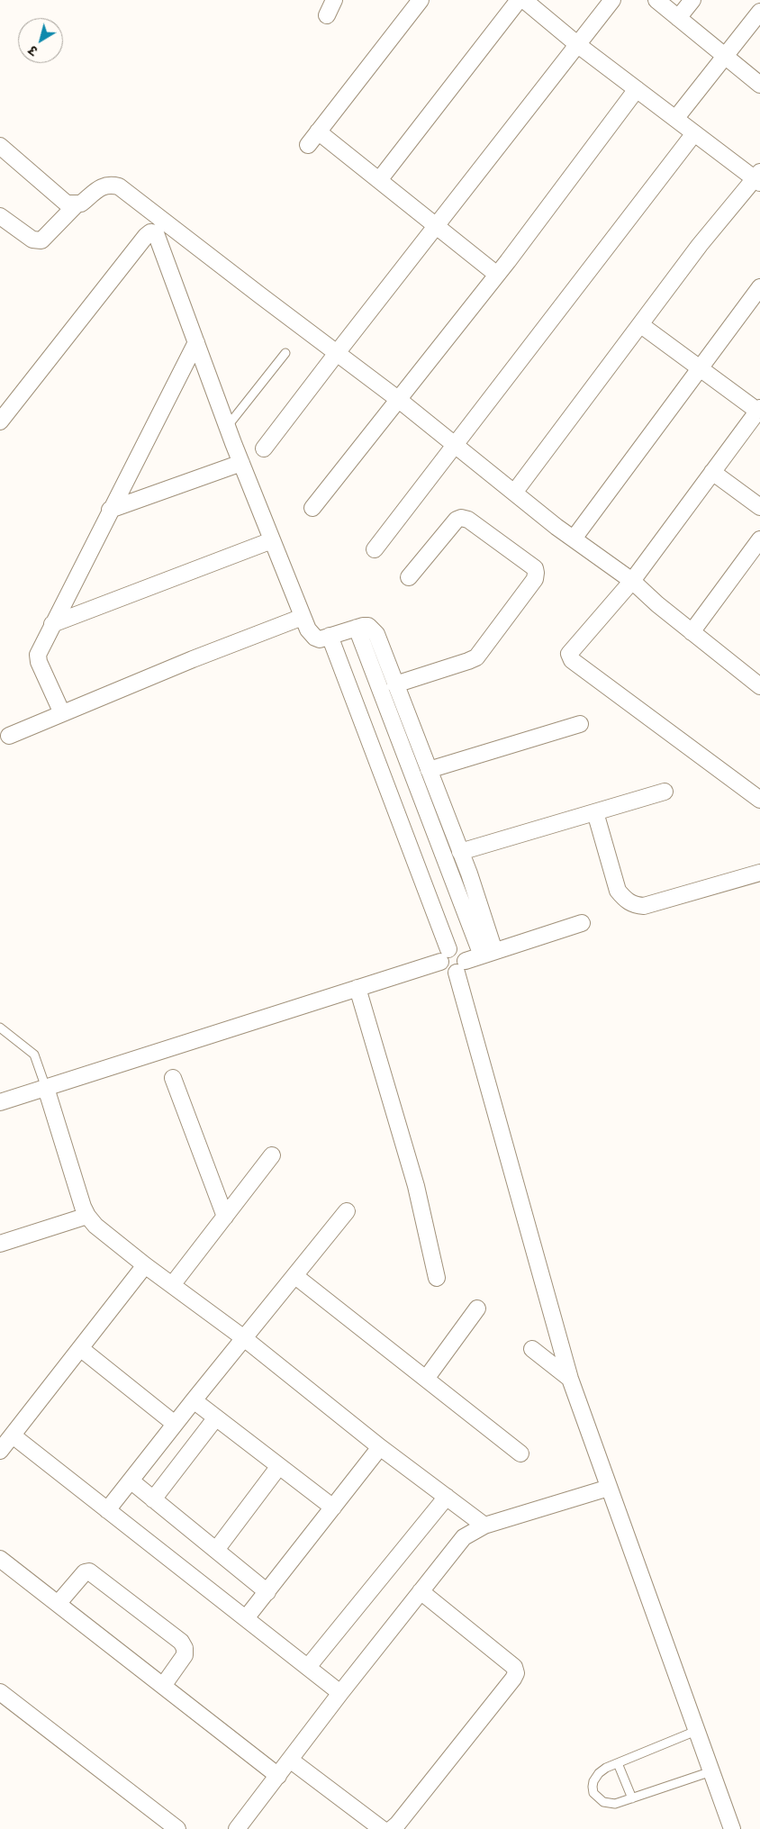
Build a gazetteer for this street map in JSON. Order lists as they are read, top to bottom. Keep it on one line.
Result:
{"north":"bottom left"}
